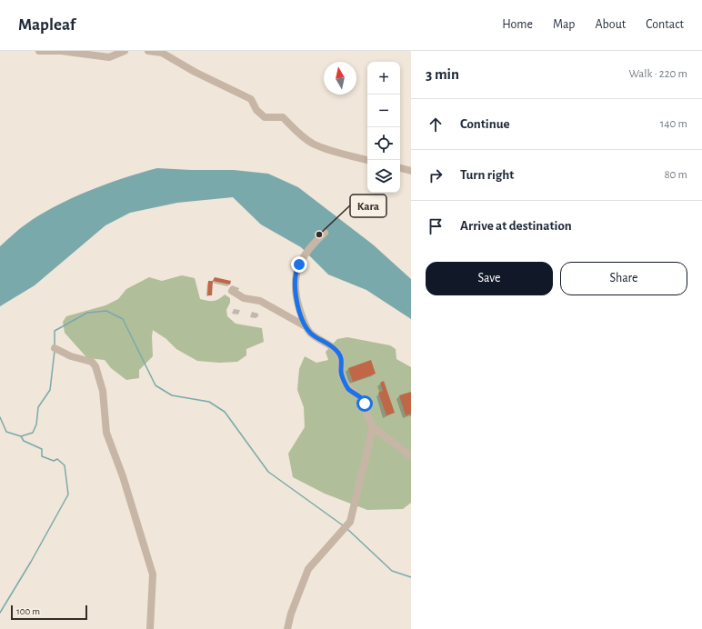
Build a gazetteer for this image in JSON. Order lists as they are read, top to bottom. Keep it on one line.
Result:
{"places":["Kara"],"scale_bar":"100 m","north":"top","page":{"header":"Mapleaf","nav":["Home","Map","About","Contact"],"heading":["3 min","Walk · 220 m"],"map_buttons":["+","−"],"list":[["Continue","140 m"],["Turn right","80 m"],"Arrive at destination"],"buttons":["Save","Share"],"scale":"100 m"}}
